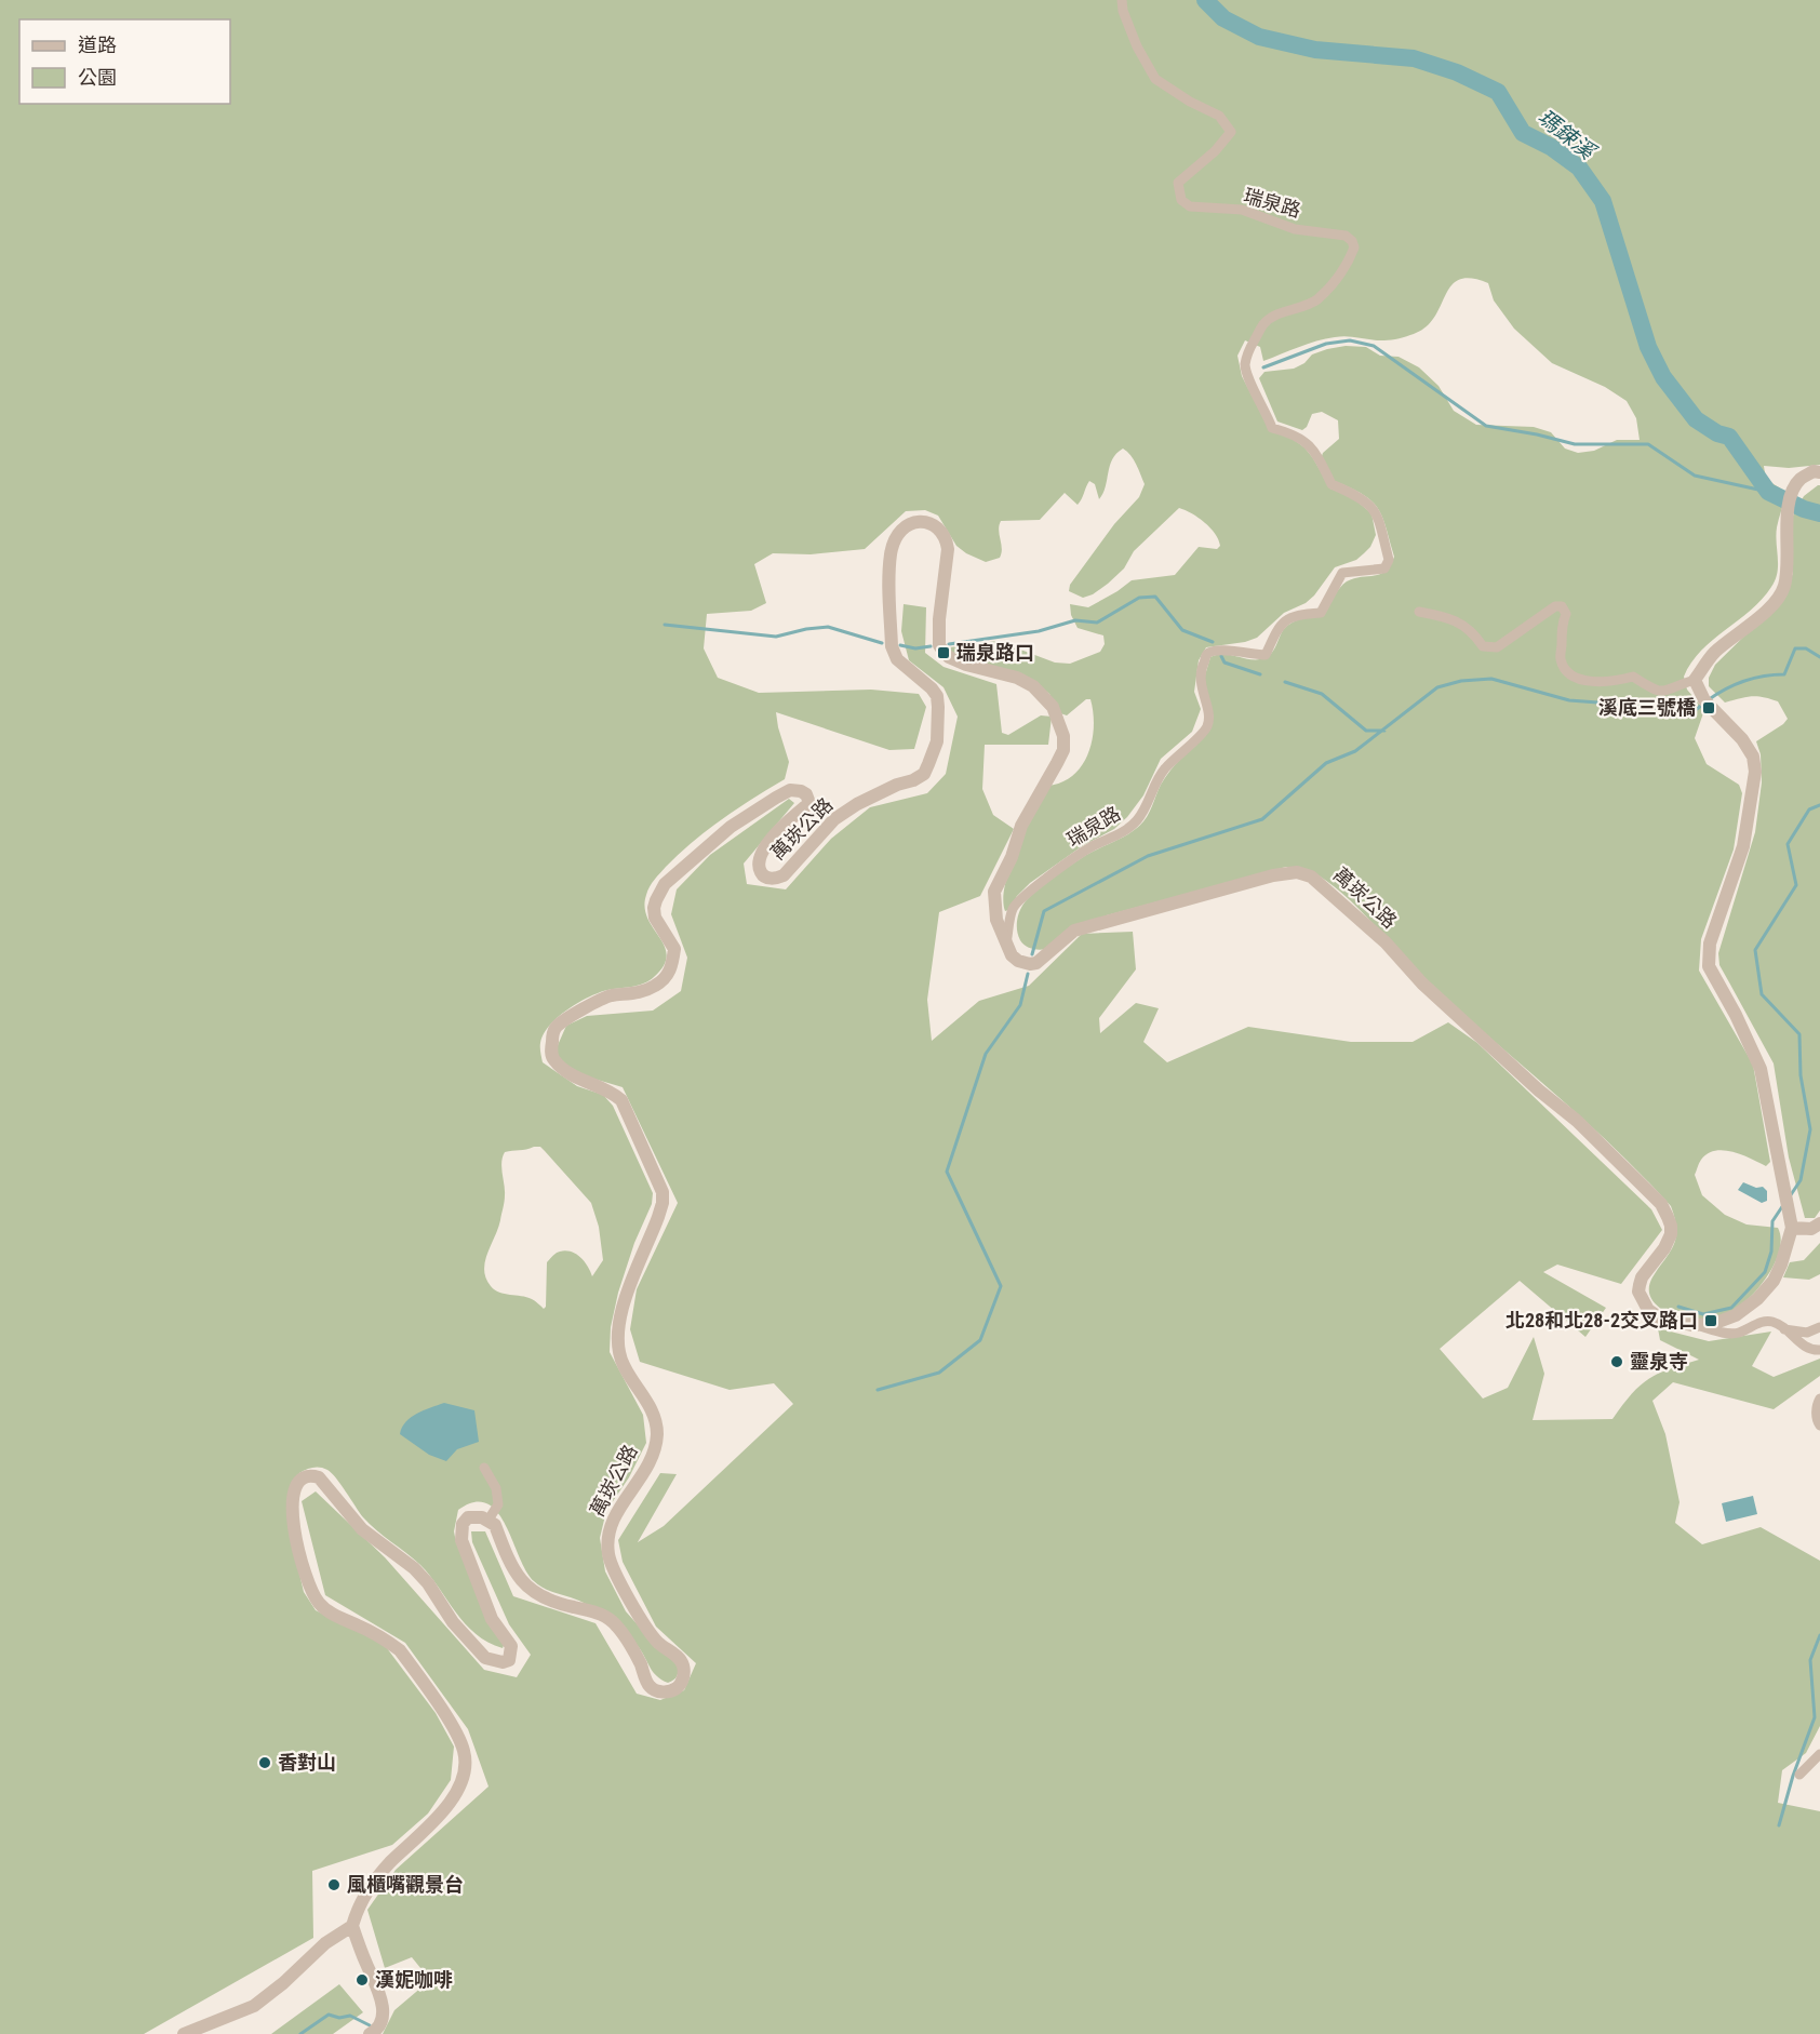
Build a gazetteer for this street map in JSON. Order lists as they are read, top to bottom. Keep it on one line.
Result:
{"streets":{"street":["瑞泉路","萬崁公路"]},"crossings":[["瑞泉路","萬崁公路"]],"water":["瑪鋉溪"],"places":{"transit":["瑞泉路口","溪底三號橋","北28和北28-2交叉路口"],"other":["靈泉寺","香對山","風櫃嘴觀景台","漢妮咖啡"]},"legend":["道路","公園"]}
